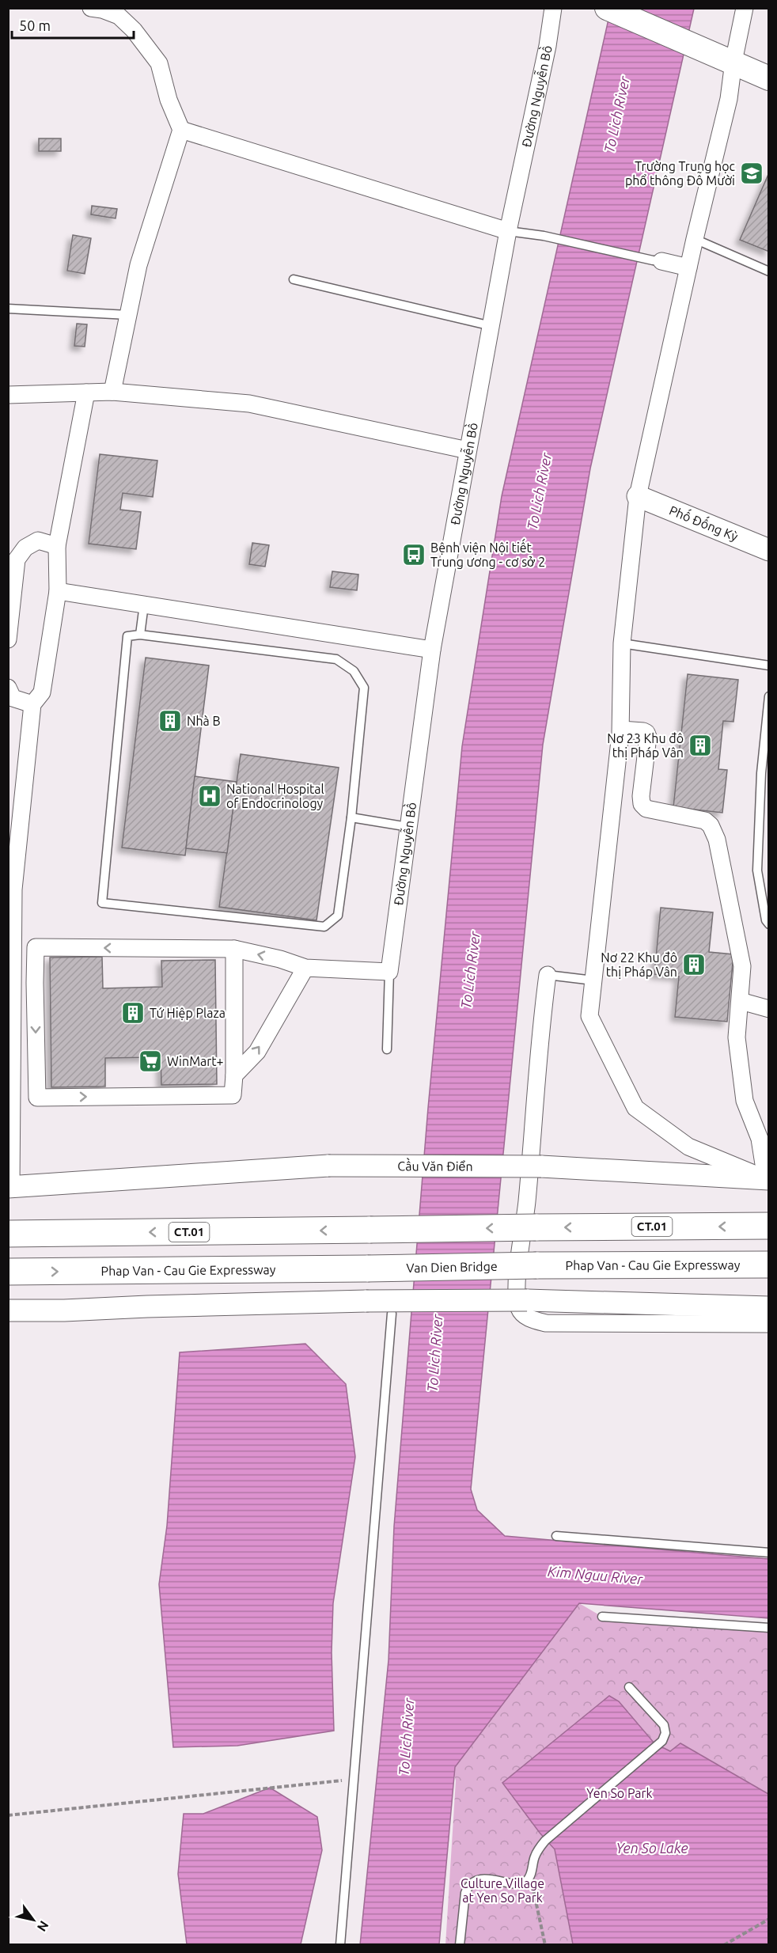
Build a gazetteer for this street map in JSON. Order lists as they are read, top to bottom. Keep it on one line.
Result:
{"streets":{"highway":["CT.01","Phap Van - Cau Gie Expressway","Van Dien Bridge"],"street":["Đường Nguyễn Bồ","Phố Đống Kỳ","Cầu Văn Điển"]},"crossings":[["Phap Van - Cau Gie Expressway","Van Dien Bridge"]],"water":["To Lich River","Kim Nguu River","Yen So Lake"],"parks":["Yen So Park","Culture Village at Yen So Park"],"places":{"school or university":["Trường Trung học phổ thông Đỗ Mười"],"bus stop":["Bệnh viện Nội tiết Trung ương - cơ sở 2"],"building":["Nhà B","Nơ 23 Khu đô thị Pháp Vân","Nơ 22 Khu đô thị Pháp Vân","Tứ Hiệp Plaza"],"hospital":["National Hospital of Endocrinology"],"supermarket":["WinMart+"]},"scale_bar":"50 m","north":"bottom right"}
